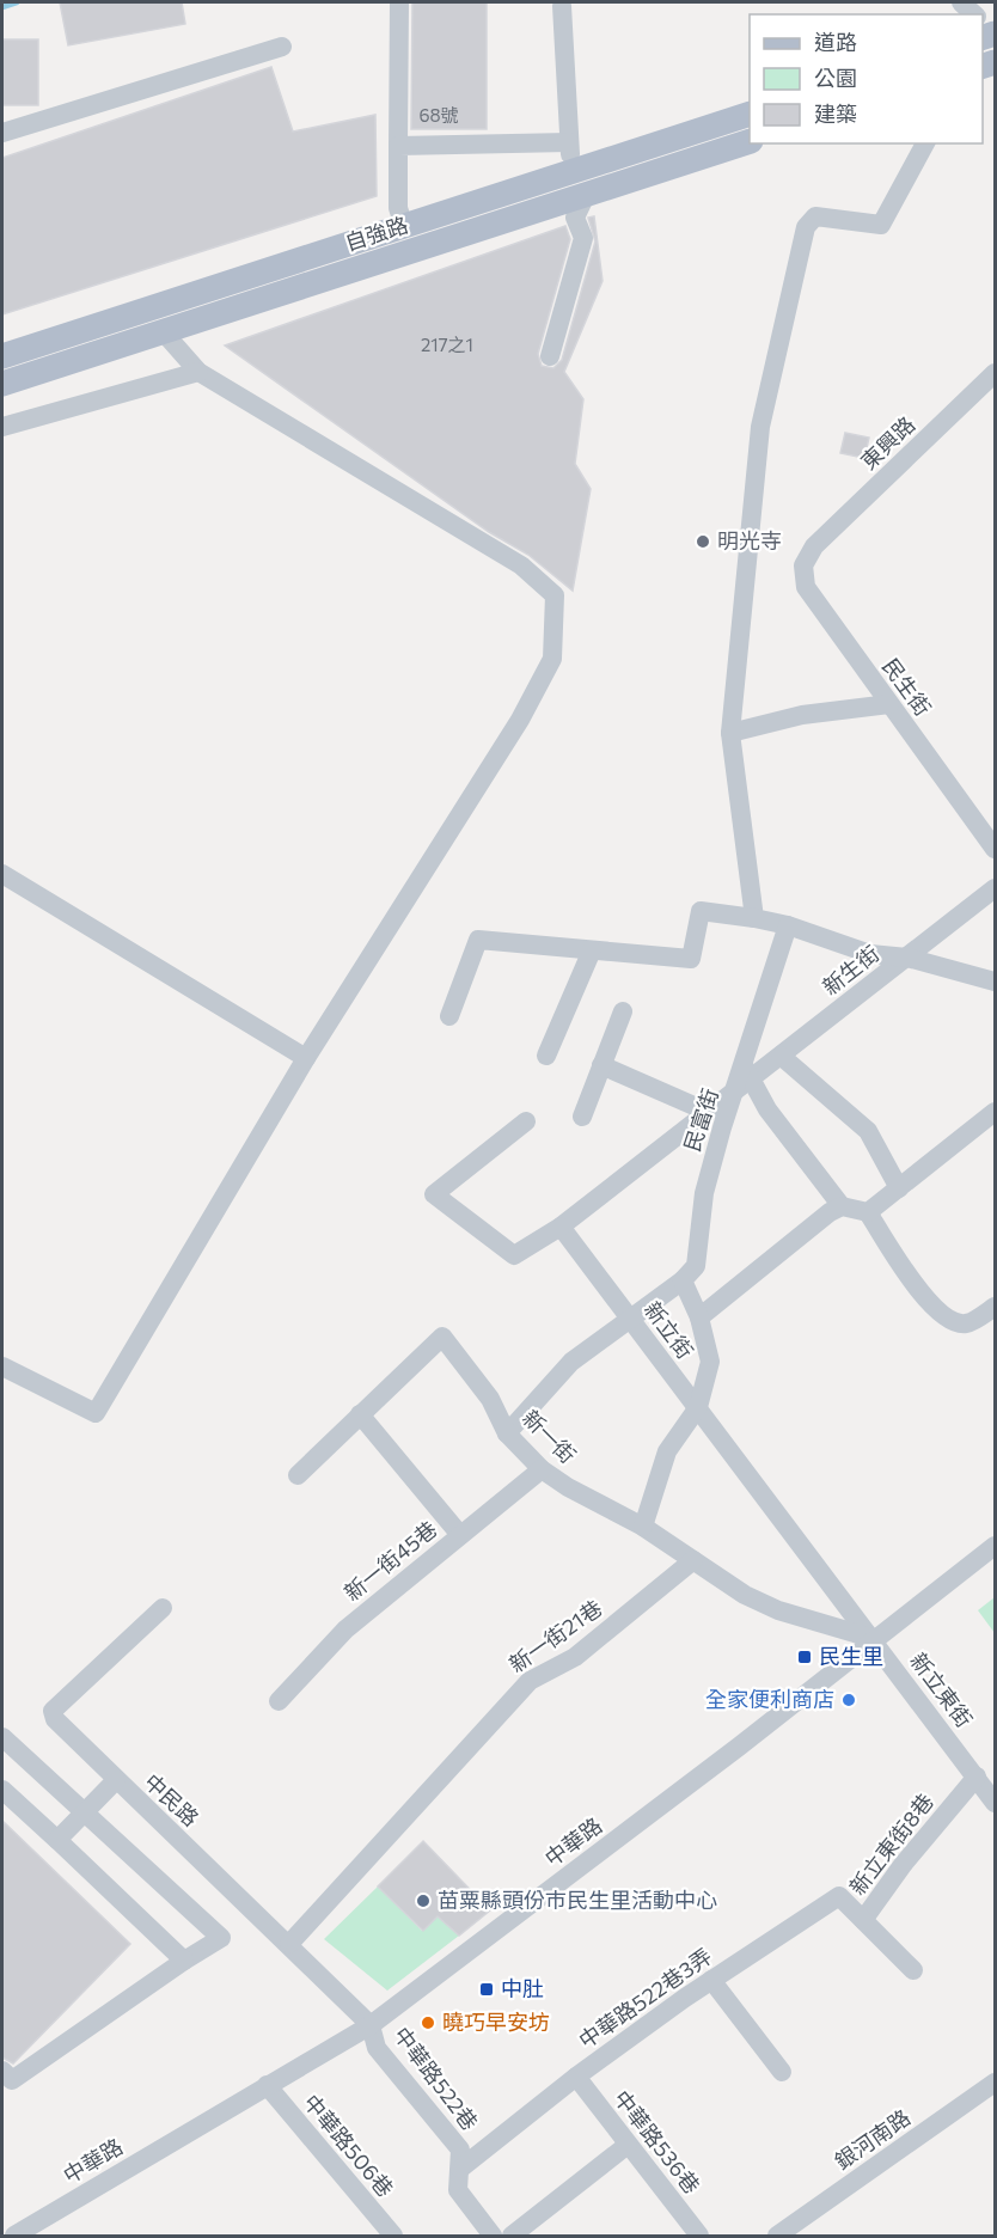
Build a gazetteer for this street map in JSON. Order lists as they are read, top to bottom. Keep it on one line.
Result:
{"streets":{"main road":["自強路"],"street":["東興路","民生街","新生街","民富街","新立街","新一街","新一街45巷","新一街21巷","新立東街","中民路","中華路","新立東街8巷","中華路522巷3弄","中華路522巷","銀河南路","中華路536巷","中華路506巷"]},"crossings":[["東興路","民生街"],["新生街","民富街"],["新立街","新一街"],["新立街","新立東街"],["新立街","中華路"],["新一街","新一街45巷"],["新一街","新一街21巷"],["新一街","新立東街"],["新一街","中華路"],["新一街21巷","中民路"],["新立東街","中華路"],["新立東街","新立東街8巷"],["中民路","中華路"],["中民路","中華路522巷"],["中華路","中華路522巷"],["中華路","中華路506巷"],["新立東街8巷","中華路522巷3弄"],["中華路522巷3弄","中華路522巷"],["中華路522巷3弄","中華路536巷"]],"places":{"other":["明光寺","全家便利商店","苗粟縣頭份巿民生里活動中心","曉巧早安坊"],"transit":["民生里","中肚"]},"house_numbers":["68號","217之1"],"legend":["道路","公園","建築"]}
